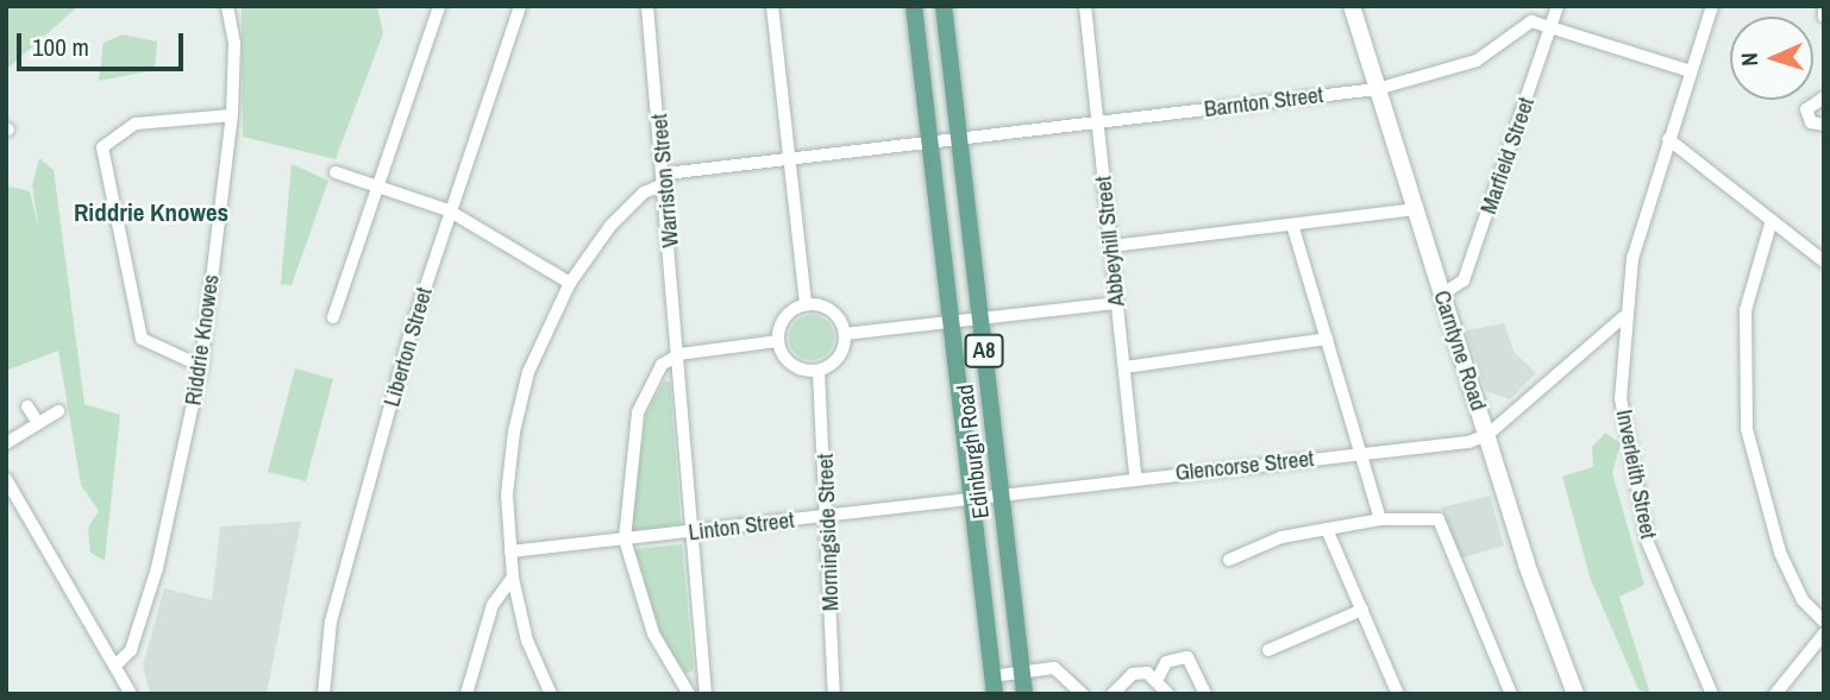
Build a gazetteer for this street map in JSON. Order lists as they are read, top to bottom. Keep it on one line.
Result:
{"streets":{"main road":["A8","Edinburgh Road"],"street":["Barnton Street","Marfield Street","Warriston Street","Abbeyhill Street","Riddrie Knowes","Liberton Street","Carntyne Road","Glencorse Street","Inverleith Street","Linton Street","Morningside Street"]},"crossings":[["Barnton Street","Marfield Street"],["Barnton Street","Warriston Street"],["Barnton Street","Abbeyhill Street"],["Barnton Street","Carntyne Road"],["Barnton Street","Edinburgh Road"],["Marfield Street","Carntyne Road"],["Warriston Street","Linton Street"],["Abbeyhill Street","Glencorse Street"],["Carntyne Road","Glencorse Street"],["Edinburgh Road","Glencorse Street"],["Edinburgh Road","Linton Street"],["Glencorse Street","Linton Street"],["Linton Street","Morningside Street"]],"districts":["Riddrie Knowes"],"scale_bar":"100 m","north":"left"}
